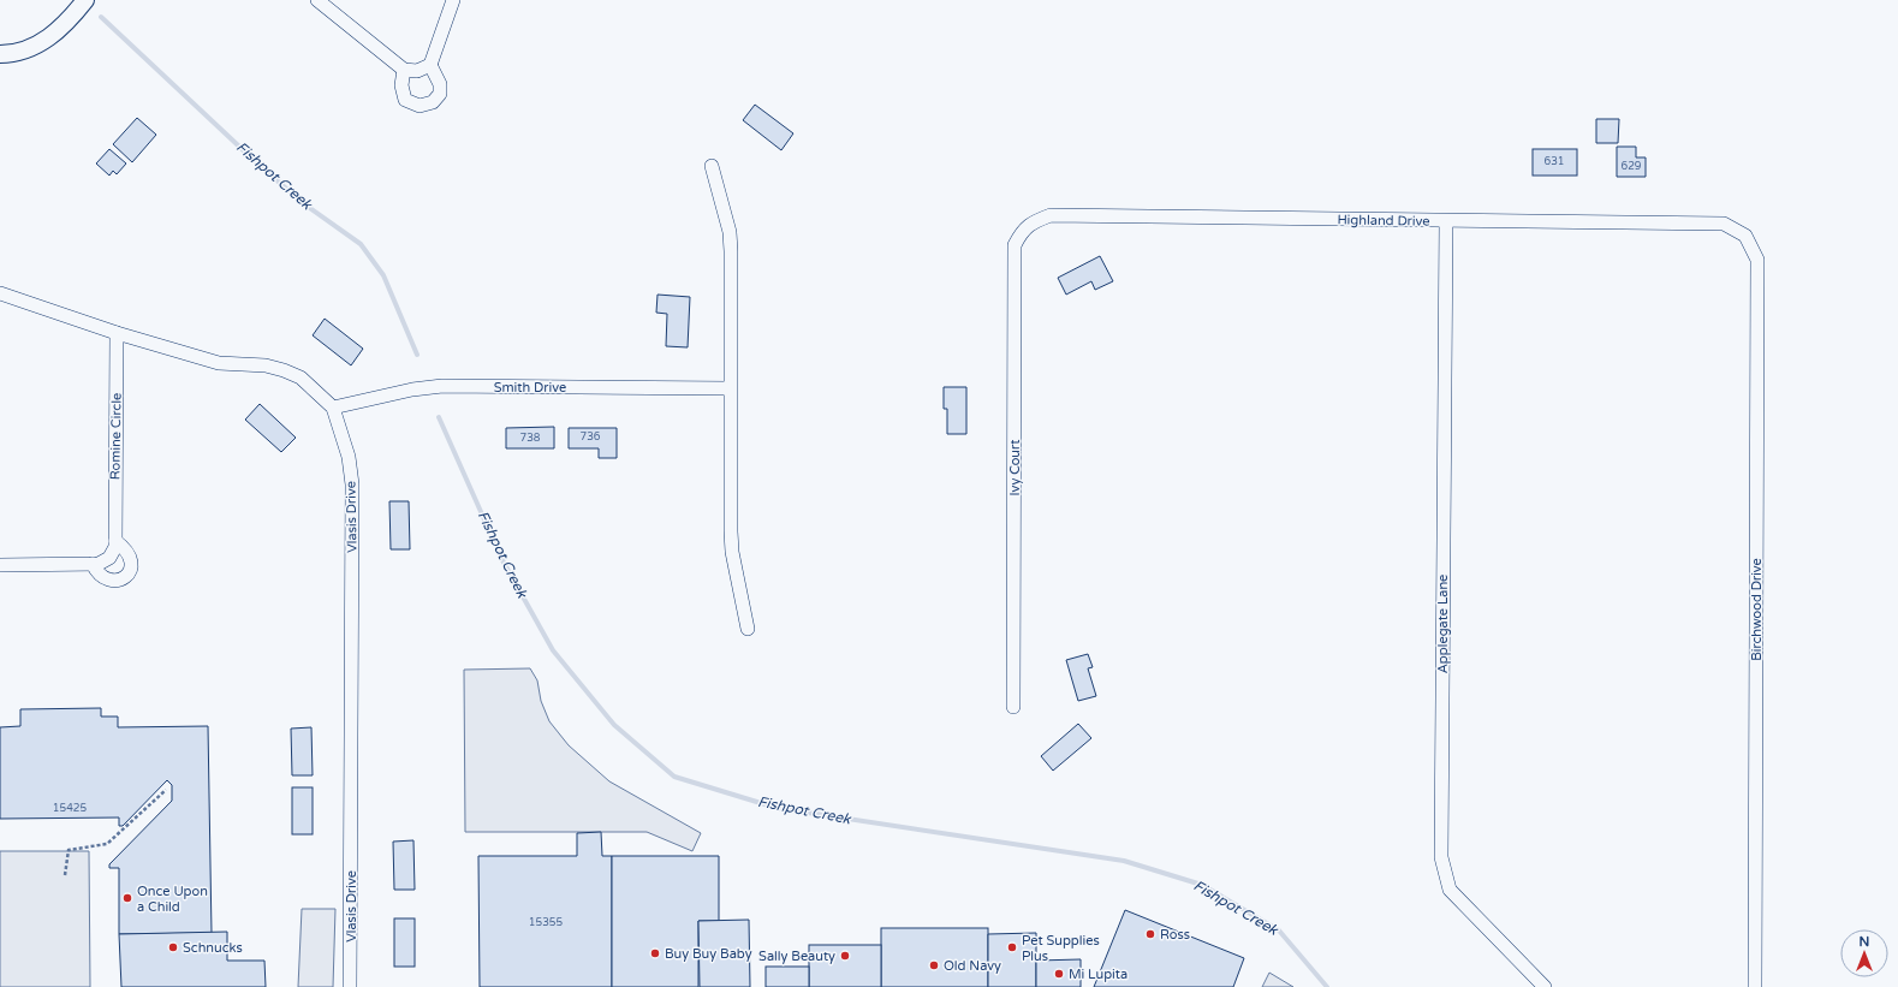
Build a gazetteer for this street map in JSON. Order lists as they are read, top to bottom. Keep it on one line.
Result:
{"streets":{"street":["Highland Drive","Smith Drive","Romine Circle","Ivy Court","Vlasis Drive","Birchwood Drive","Applegate Lane"]},"crossings":[["Highland Drive","Ivy Court"],["Highland Drive","Birchwood Drive"],["Highland Drive","Applegate Lane"],["Smith Drive","Vlasis Drive"],["Romine Circle","Vlasis Drive"]],"water":["Fishpot Creek"],"places":["Once Upon a Child","Ross","Schnucks","Pet Supplies Plus","Buy Buy Baby","Sally Beauty","Old Navy","Mi Lupita"],"house_numbers":["631","629","736","738","15425","15355"],"north":"top"}
